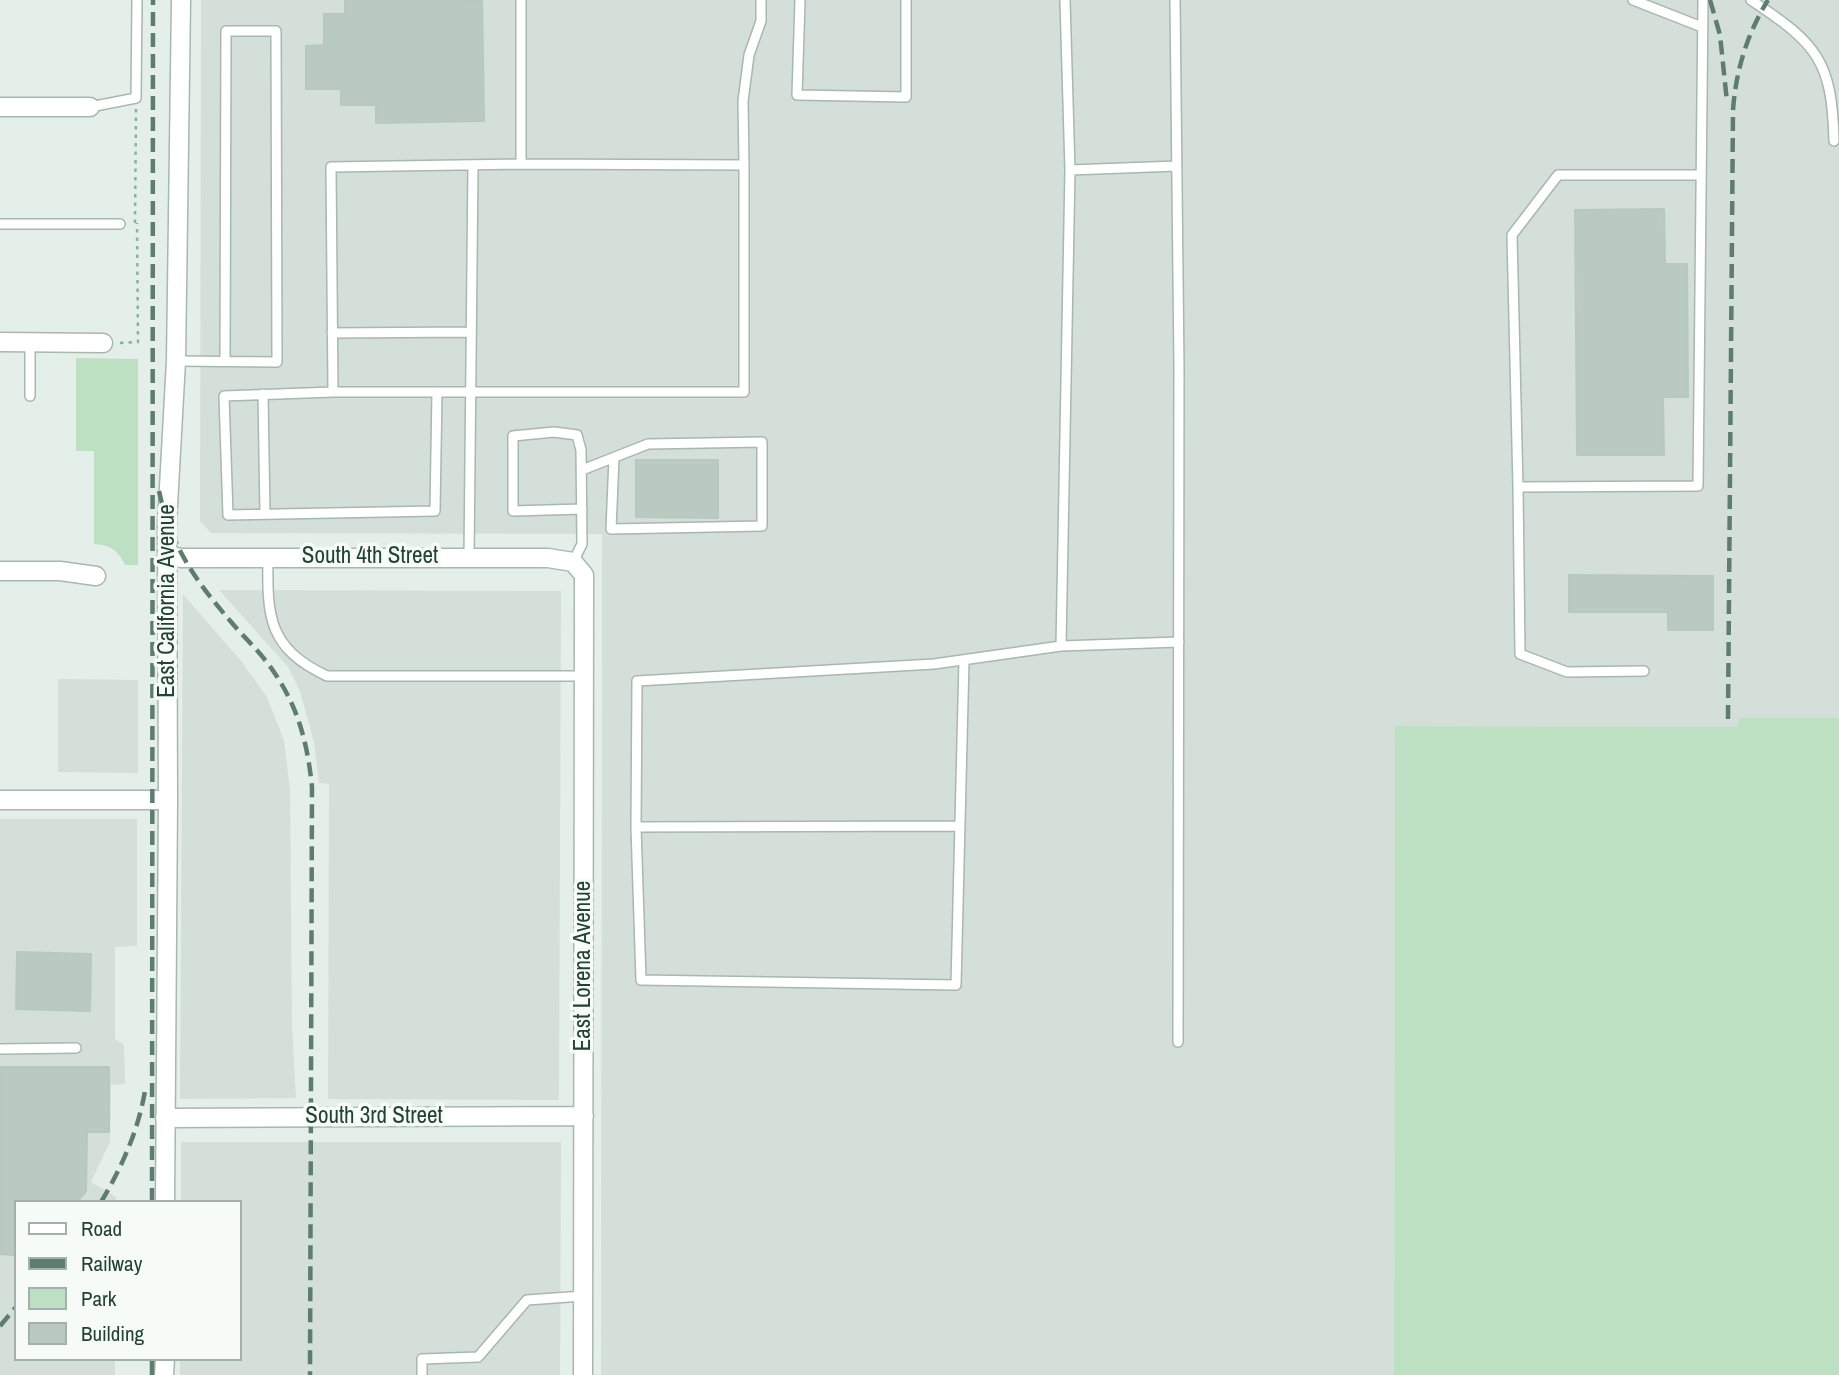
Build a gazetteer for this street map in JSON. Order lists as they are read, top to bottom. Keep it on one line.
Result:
{"streets":{"street":["South 4th Street","East California Avenue","East Lorena Avenue","South 3rd Street"]},"crossings":[["South 4th Street","East California Avenue"],["South 4th Street","East Lorena Avenue"],["East California Avenue","South 3rd Street"],["East Lorena Avenue","South 3rd Street"]],"legend":["Road","Railway","Park","Building"]}
